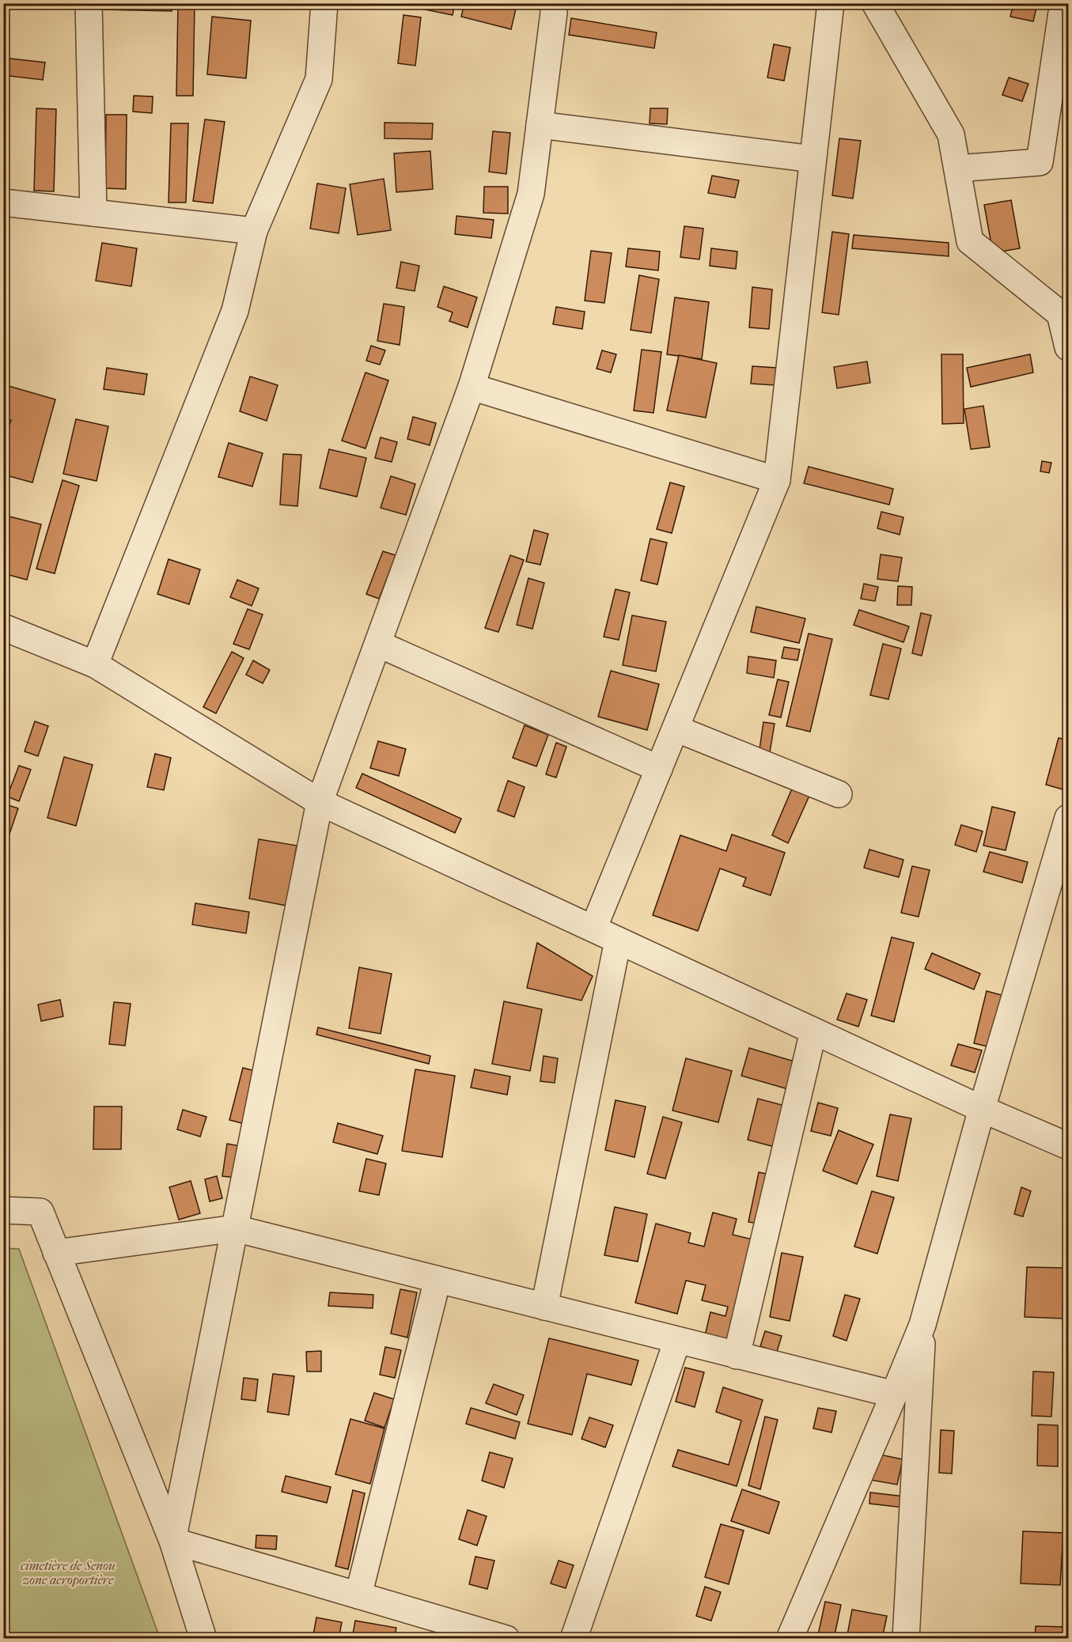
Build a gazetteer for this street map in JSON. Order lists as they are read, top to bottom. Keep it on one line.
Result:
{"parks":["cimetière de Senou zone aeroportière"]}
